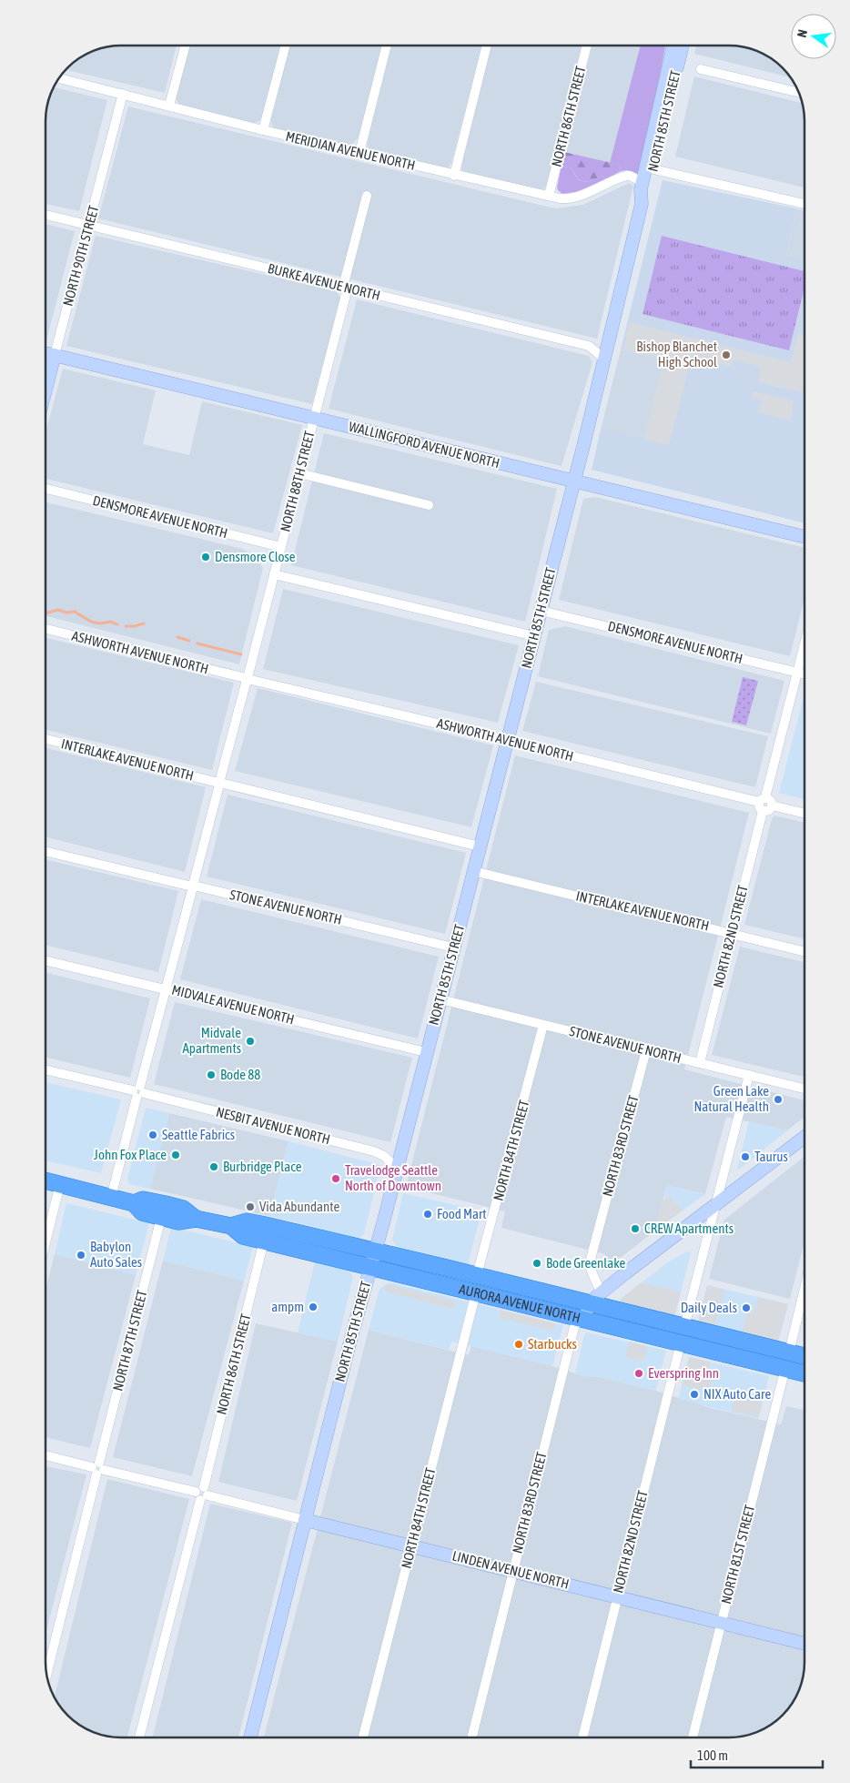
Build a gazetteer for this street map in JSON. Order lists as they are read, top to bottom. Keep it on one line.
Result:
{"streets":{"highway":["AURORA AVENUE NORTH"],"main road":["NORTH 85TH STREET","NORTH 90TH STREET","WALLINGFORD AVENUE NORTH","LINDEN AVENUE NORTH"],"street":["NORTH 86TH STREET","MERIDIAN AVENUE NORTH","BURKE AVENUE NORTH","NORTH 88TH STREET","DENSMORE AVENUE NORTH","ASHWORTH AVENUE NORTH","INTERLAKE AVENUE NORTH","STONE AVENUE NORTH","NORTH 82ND STREET","MIDVALE AVENUE NORTH","NESBIT AVENUE NORTH","NORTH 83RD STREET","NORTH 84TH STREET","NORTH 87TH STREET","NORTH 81ST STREET"]},"crossings":[["NORTH 86TH STREET","MERIDIAN AVENUE NORTH"],["NORTH 86TH STREET","AURORA AVENUE NORTH"],["NORTH 86TH STREET","LINDEN AVENUE NORTH"],["NORTH 85TH STREET","MERIDIAN AVENUE NORTH"],["NORTH 85TH STREET","BURKE AVENUE NORTH"],["NORTH 85TH STREET","WALLINGFORD AVENUE NORTH"],["NORTH 85TH STREET","DENSMORE AVENUE NORTH"],["NORTH 85TH STREET","ASHWORTH AVENUE NORTH"],["NORTH 85TH STREET","INTERLAKE AVENUE NORTH"],["NORTH 85TH STREET","STONE AVENUE NORTH"],["NORTH 85TH STREET","MIDVALE AVENUE NORTH"],["NORTH 85TH STREET","NESBIT AVENUE NORTH"],["NORTH 85TH STREET","AURORA AVENUE NORTH"],["NORTH 85TH STREET","LINDEN AVENUE NORTH"],["MERIDIAN AVENUE NORTH","NORTH 90TH STREET"],["NORTH 90TH STREET","BURKE AVENUE NORTH"],["NORTH 90TH STREET","WALLINGFORD AVENUE NORTH"],["BURKE AVENUE NORTH","NORTH 88TH STREET"],["WALLINGFORD AVENUE NORTH","NORTH 88TH STREET"],["NORTH 88TH STREET","DENSMORE AVENUE NORTH"],["NORTH 88TH STREET","ASHWORTH AVENUE NORTH"],["NORTH 88TH STREET","INTERLAKE AVENUE NORTH"],["NORTH 88TH STREET","STONE AVENUE NORTH"],["NORTH 88TH STREET","MIDVALE AVENUE NORTH"],["NORTH 88TH STREET","NESBIT AVENUE NORTH"],["NORTH 88TH STREET","AURORA AVENUE NORTH"],["DENSMORE AVENUE NORTH","NORTH 82ND STREET"],["ASHWORTH AVENUE NORTH","NORTH 82ND STREET"],["INTERLAKE AVENUE NORTH","NORTH 82ND STREET"],["STONE AVENUE NORTH","NORTH 82ND STREET"],["STONE AVENUE NORTH","NORTH 83RD STREET"],["STONE AVENUE NORTH","NORTH 84TH STREET"],["NORTH 82ND STREET","AURORA AVENUE NORTH"],["NORTH 82ND STREET","LINDEN AVENUE NORTH"],["NORTH 83RD STREET","AURORA AVENUE NORTH"],["NORTH 83RD STREET","LINDEN AVENUE NORTH"],["NORTH 84TH STREET","AURORA AVENUE NORTH"],["NORTH 84TH STREET","LINDEN AVENUE NORTH"],["AURORA AVENUE NORTH","NORTH 87TH STREET"],["AURORA AVENUE NORTH","NORTH 81ST STREET"],["NORTH 87TH STREET","LINDEN AVENUE NORTH"],["NORTH 81ST STREET","LINDEN AVENUE NORTH"]],"places":["Bishop Blanchet High School","Densmore Close","Midvale Apartments","Bode 88","Green Lake Natural Health","Seattle Fabrics","John Fox Place","Taurus","Burbridge Place","Travelodge Seattle North of Downtown","Vida Abundante","Food Mart","CREW Apartments","Babylon Auto Sales","Bode Greenlake","ampm","Daily Deals","Starbucks","Everspring Inn","NIX Auto Care"],"scale_bar":"100 m","north":"left"}
